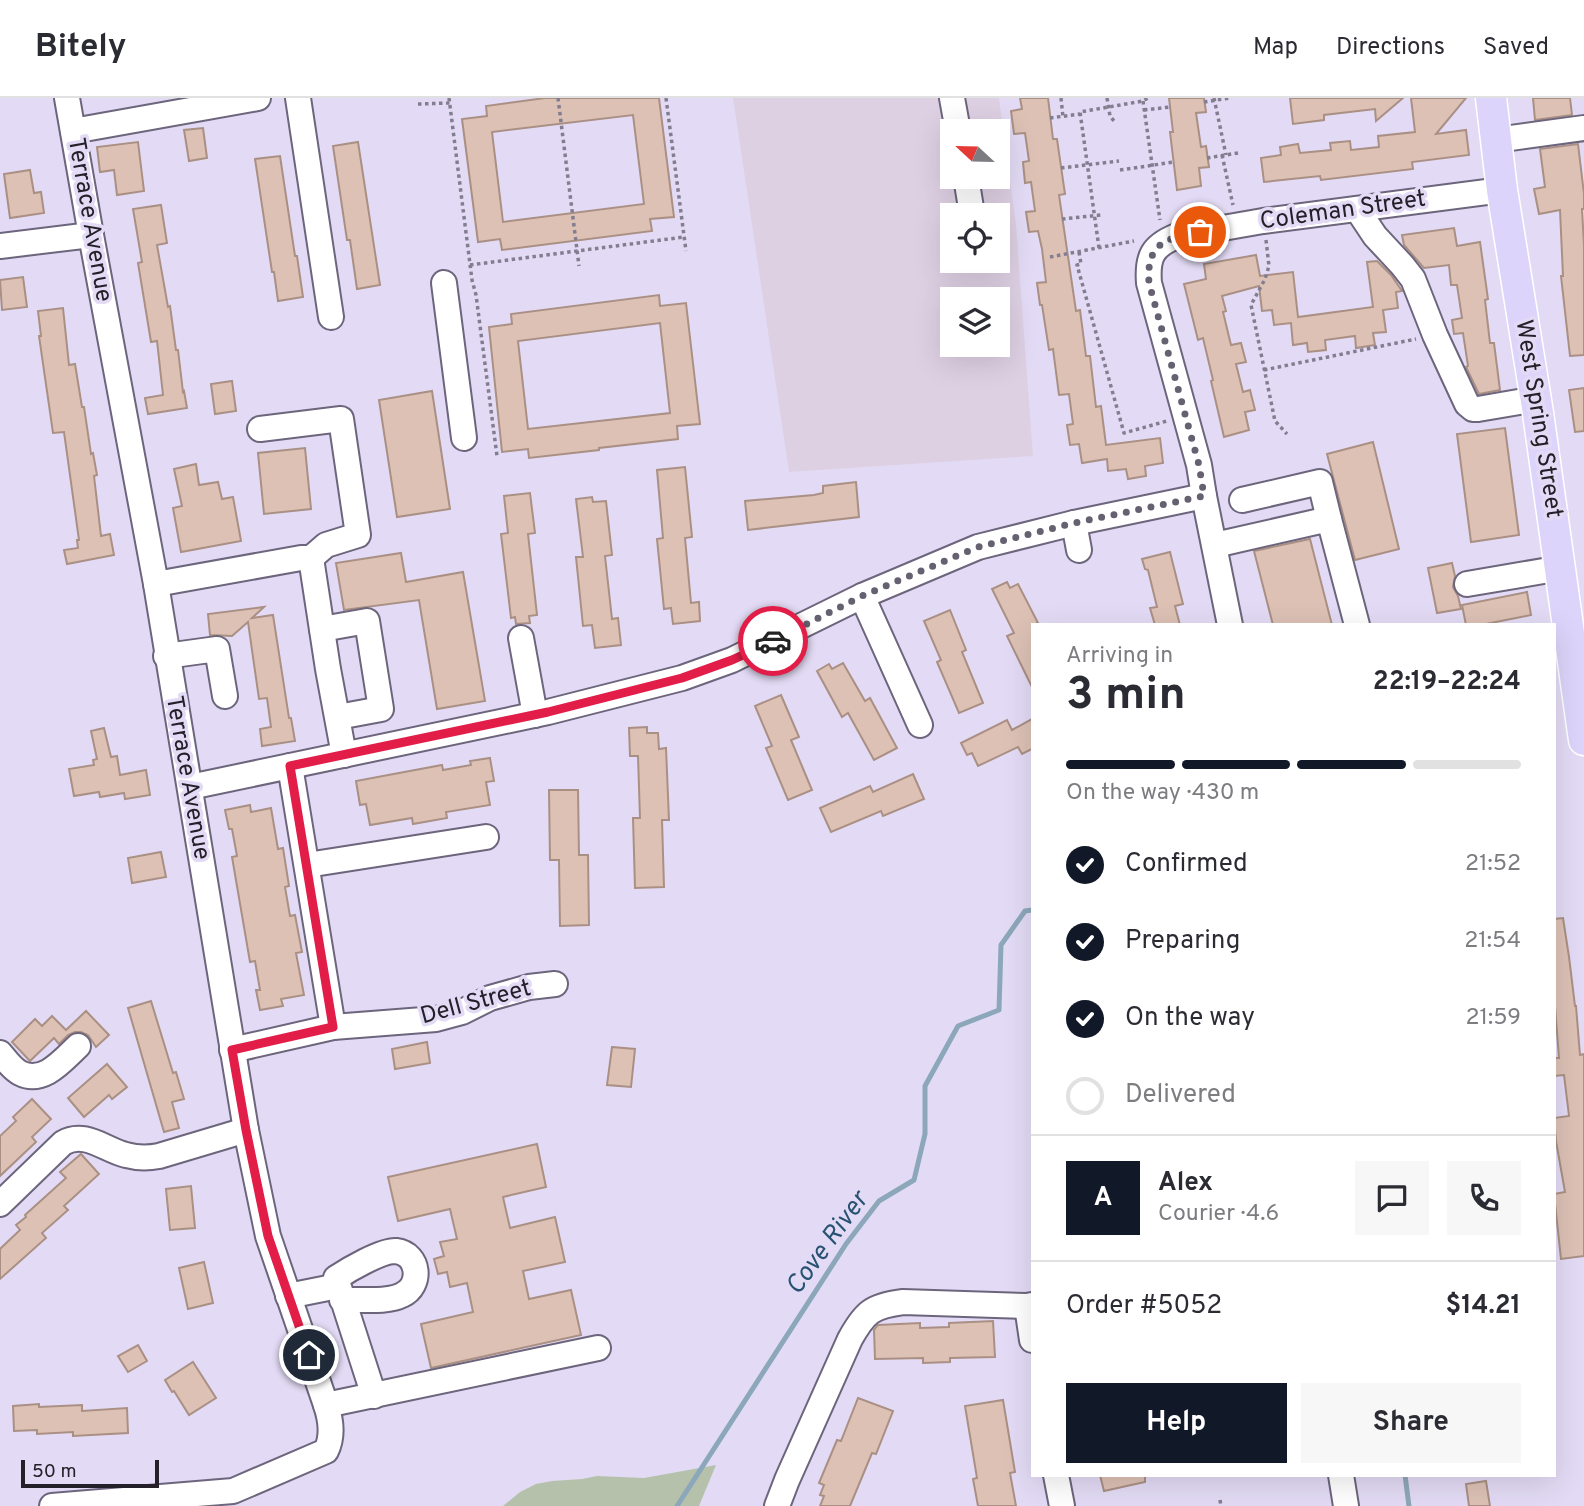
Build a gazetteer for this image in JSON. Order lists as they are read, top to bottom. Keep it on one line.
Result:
{"streets":{"main road":["West Spring Street"],"street":["Coleman Street","Terrace Avenue","Dell Street"]},"crossings":[["Coleman Street","West Spring Street"],["Terrace Avenue","Dell Street"]],"water":["Cove River"],"scale_bar":"50 m","north":"left","page":{"header":"Bitely","nav":["Map","Directions","Saved"],"heading":["3 min","Arriving in","22:19–22:24"],"panel":["Alex","Courier · 4.6","Order #5052","$14.21"],"bar":"On the way · 430 m","list":[["Confirmed","21:52"],["Preparing","21:54"],["On the way","21:59"],"Delivered"],"round":"A","buttons":["Help","Share"],"scale":"50 m"}}
